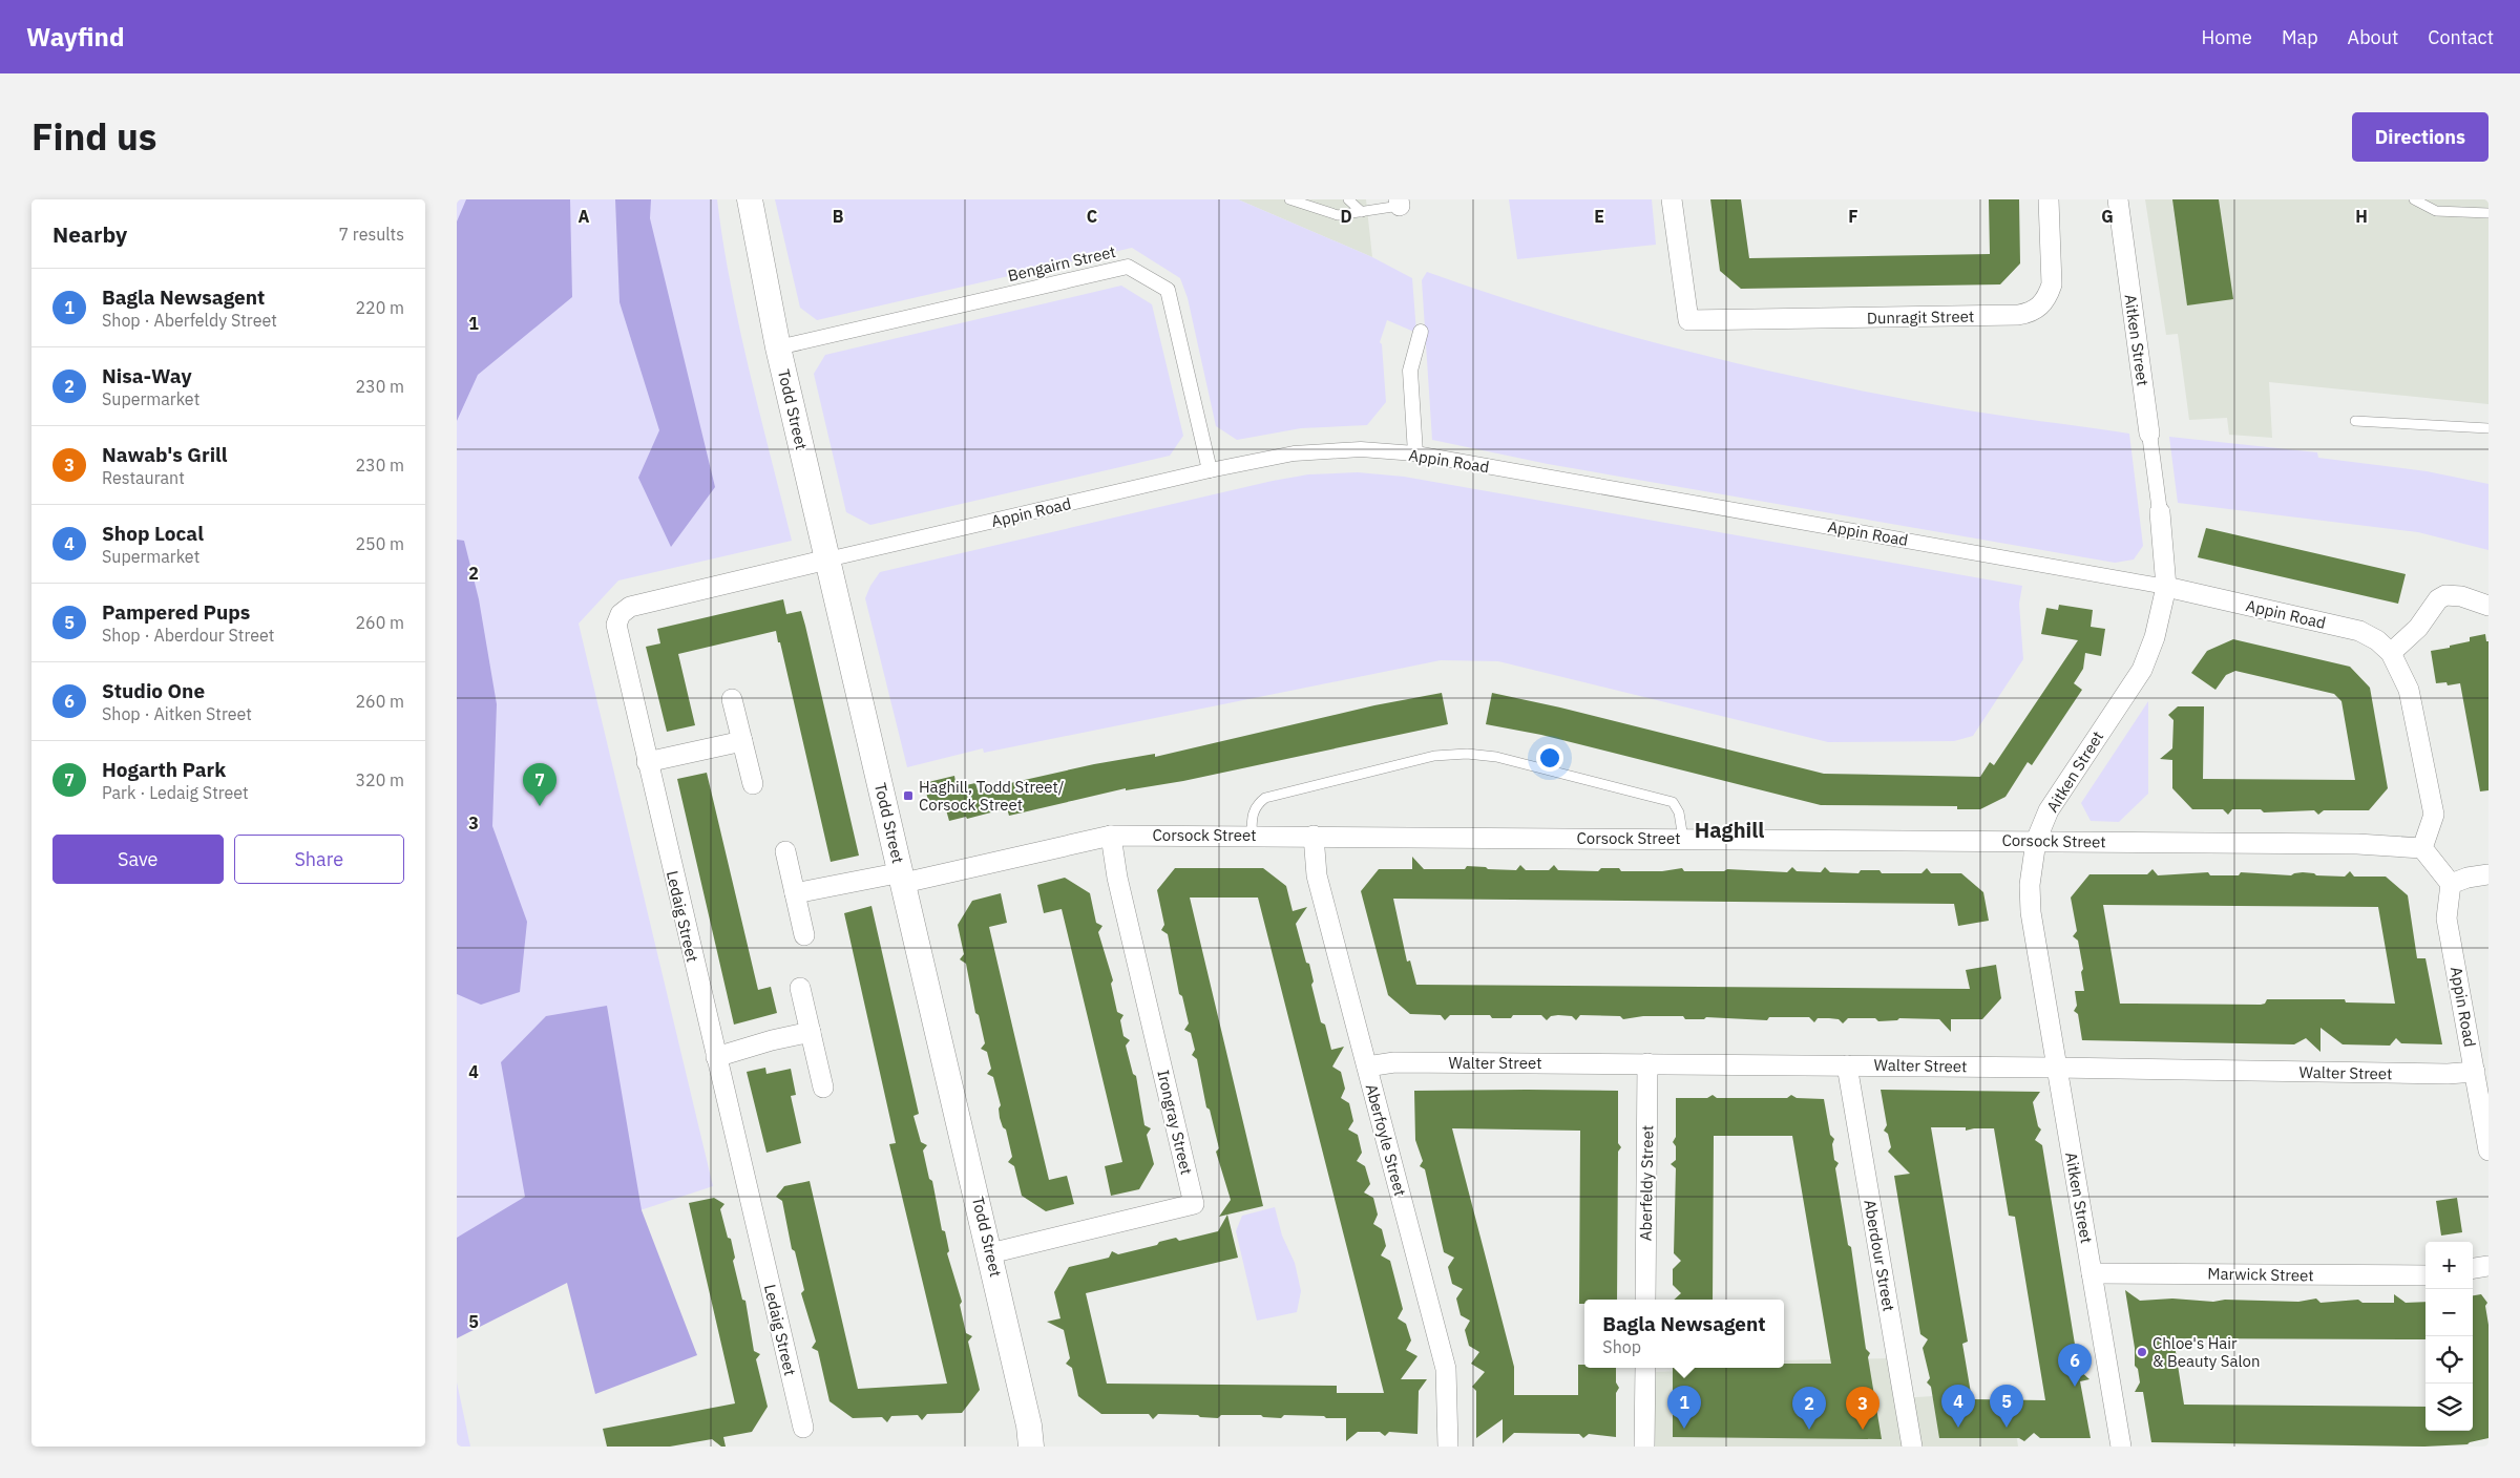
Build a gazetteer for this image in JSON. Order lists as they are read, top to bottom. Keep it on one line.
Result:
{"streets":{"street":["Bengairn Street","Dunragit Street","Aitken Street","Todd Street","Appin Road","Corsock Street","Ledaig Street","Walter Street","Irongray Street","Aberfoyle Street","Aberfeldy Street","Aberdour Street","Marwick Street"]},"crossings":[["Bengairn Street","Todd Street"],["Bengairn Street","Appin Road"],["Aitken Street","Appin Road"],["Aitken Street","Corsock Street"],["Aitken Street","Walter Street"],["Aitken Street","Marwick Street"],["Todd Street","Appin Road"],["Todd Street","Corsock Street"],["Todd Street","Ledaig Street"],["Todd Street","Irongray Street"],["Appin Road","Corsock Street"],["Appin Road","Ledaig Street"],["Appin Road","Walter Street"],["Corsock Street","Irongray Street"],["Corsock Street","Aberfoyle Street"],["Walter Street","Aberfoyle Street"],["Walter Street","Aberfeldy Street"],["Walter Street","Aberdour Street"]],"districts":["Haghill"],"places":{"transit":["Haghill, Todd Street/ Corsock Street"],"other":["Chloe's Hair & Beauty Salon"]},"page":{"header":"Wayfind","nav":["Home","Map","About","Contact"],"title":"Find us","buttons":["Directions",["Save","Share"]],"heading":["Nearby","7 results"],"list":[{"mark":"1","name":"Bagla Newsagent","note":"Shop · Aberfeldy Street","value":"220 m"},{"mark":"2","name":"Nisa-Way","note":"Supermarket","value":"230 m"},{"mark":"3","name":"Nawab's Grill","note":"Restaurant","value":"230 m"},{"mark":"4","name":"Shop Local","note":"Supermarket","value":"250 m"},{"mark":"5","name":"Pampered Pups","note":"Shop · Aberdour Street","value":"260 m"},{"mark":"6","name":"Studio One","note":"Shop · Aitken Street","value":"260 m"},{"mark":"7","name":"Hogarth Park","note":"Park · Ledaig Street","value":"320 m"}],"pins":["7","6","4","5","1","2","3"],"map_buttons":["+","−"],"popup":["Bagla Newsagent","Shop"]},"grid":{"columns":["A","B","C","D","E","F","G","H"],"rows":["1","2","3","4","5"]}}
